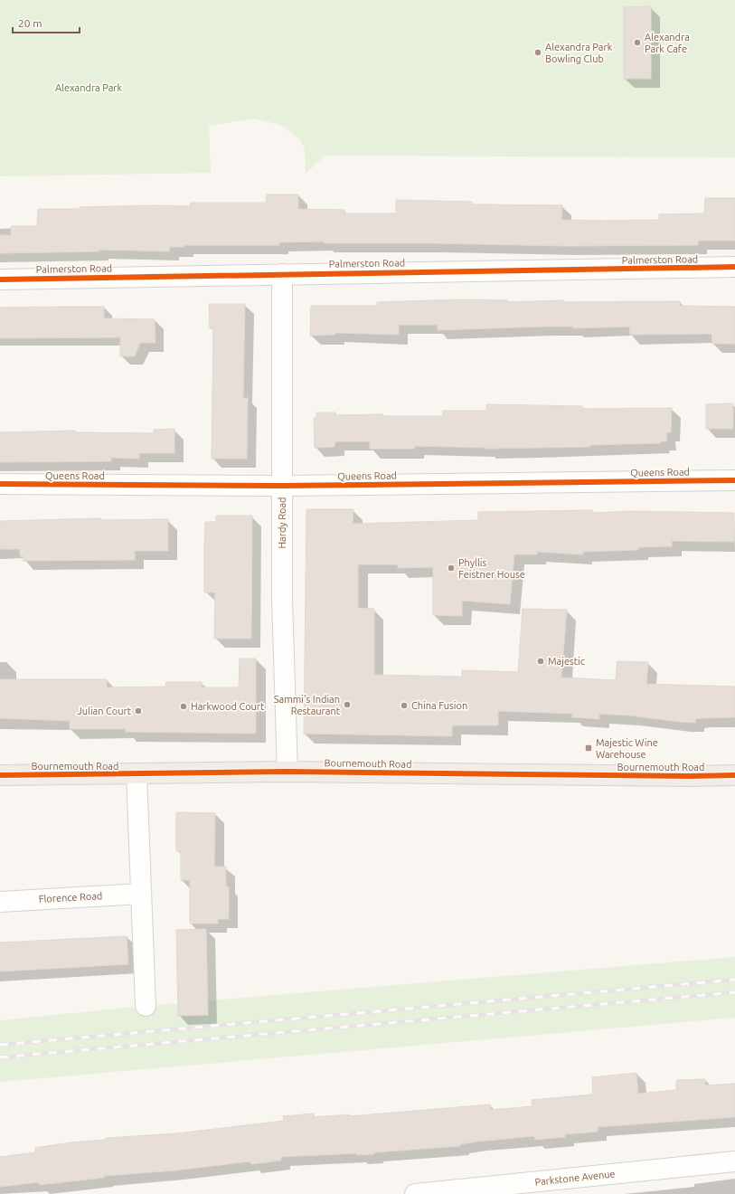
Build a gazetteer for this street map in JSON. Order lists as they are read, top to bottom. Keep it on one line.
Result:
{"streets":{"highway":["Bournemouth Road"],"street":["Palmerston Road","Queens Road","Hardy Road","Florence Road","Parkstone Avenue"]},"crossings":[["Palmerston Road","Hardy Road"],["Queens Road","Hardy Road"],["Hardy Road","Bournemouth Road"]],"parks":["Alexandra Park"],"places":{"other":["Alexandra Park Cafe","Alexandra Park Bowling Club","Phyllis Feistner House","Majestic","Sammi's Indian Restaurant","China Fusion","Harkwood Court","Julian Court"],"transit":["Majestic Wine Warehouse"]},"scale_bar":"20 m"}
